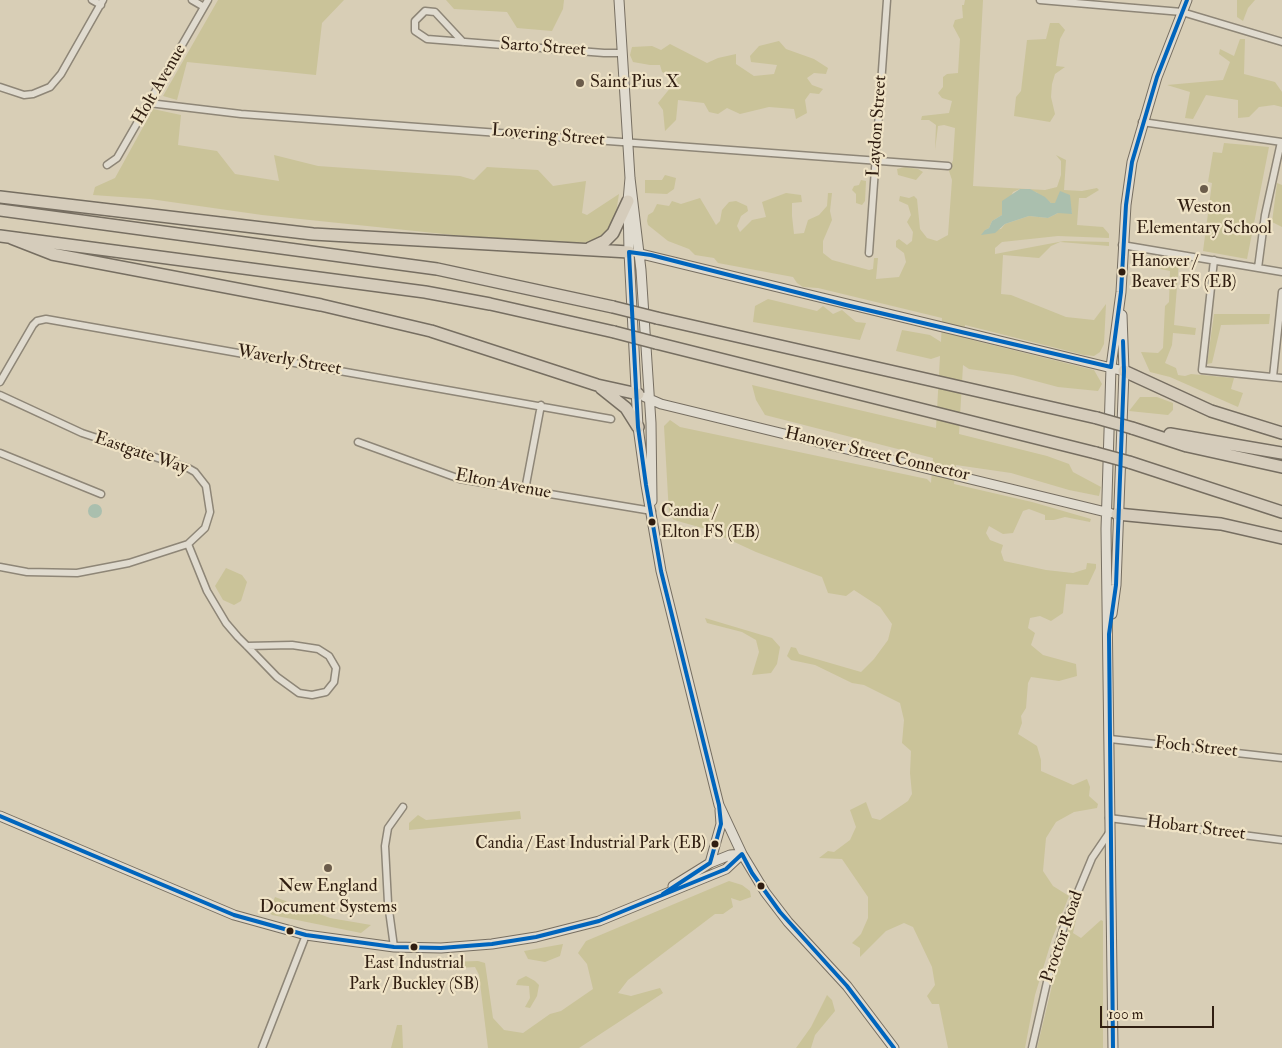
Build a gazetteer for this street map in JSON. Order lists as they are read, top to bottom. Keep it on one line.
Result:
{"streets":{"main road":["Hanover Street Connector"],"street":["Sarto Street","Holt Avenue","Laydon Street","Lovering Street","Waverly Street","Eastgate Way","Elton Avenue","Foch Street","Hobart Street","Proctor Road"]},"crossings":[["Holt Avenue","Lovering Street"],["Laydon Street","Lovering Street"]],"places":["Saint Pius X","Weston Elementary School","Hanover / Beaver FS (EB)","Candia / Elton FS (EB)","Candia / East Industrial Park (EB)","New England Document Systems","East Industrial Park / Buckley (SB)"],"scale_bar":"100 m"}
